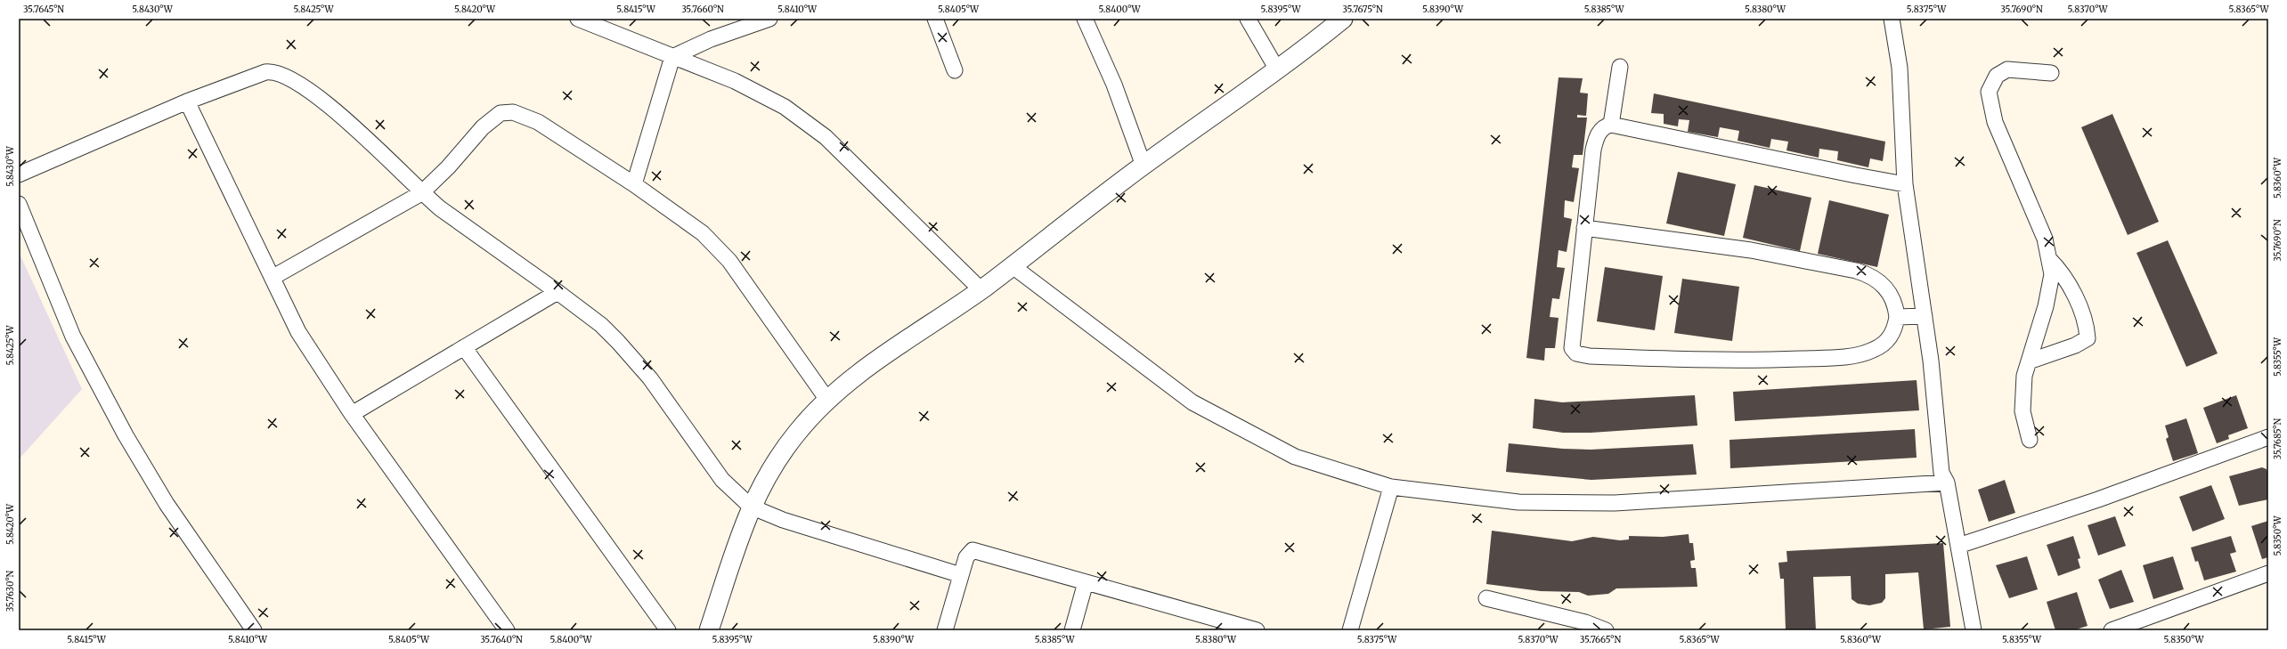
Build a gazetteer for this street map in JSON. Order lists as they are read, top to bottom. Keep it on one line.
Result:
{"coordinates":["35.7645°N","5.8430°W","5.8425°W","5.8420°W","5.8415°W","35.7660°N","5.8410°W","5.8405°W","5.8400°W","5.8395°W","35.7675°N","5.8390°W","5.8385°W","5.8380°W","5.8375°W","35.7690°N","5.8370°W","5.8365°W","5.8360°W","5.8355°W","35.7685°N","5.8350°W","35.7630°N","35.7640°N","35.7665°N"]}
